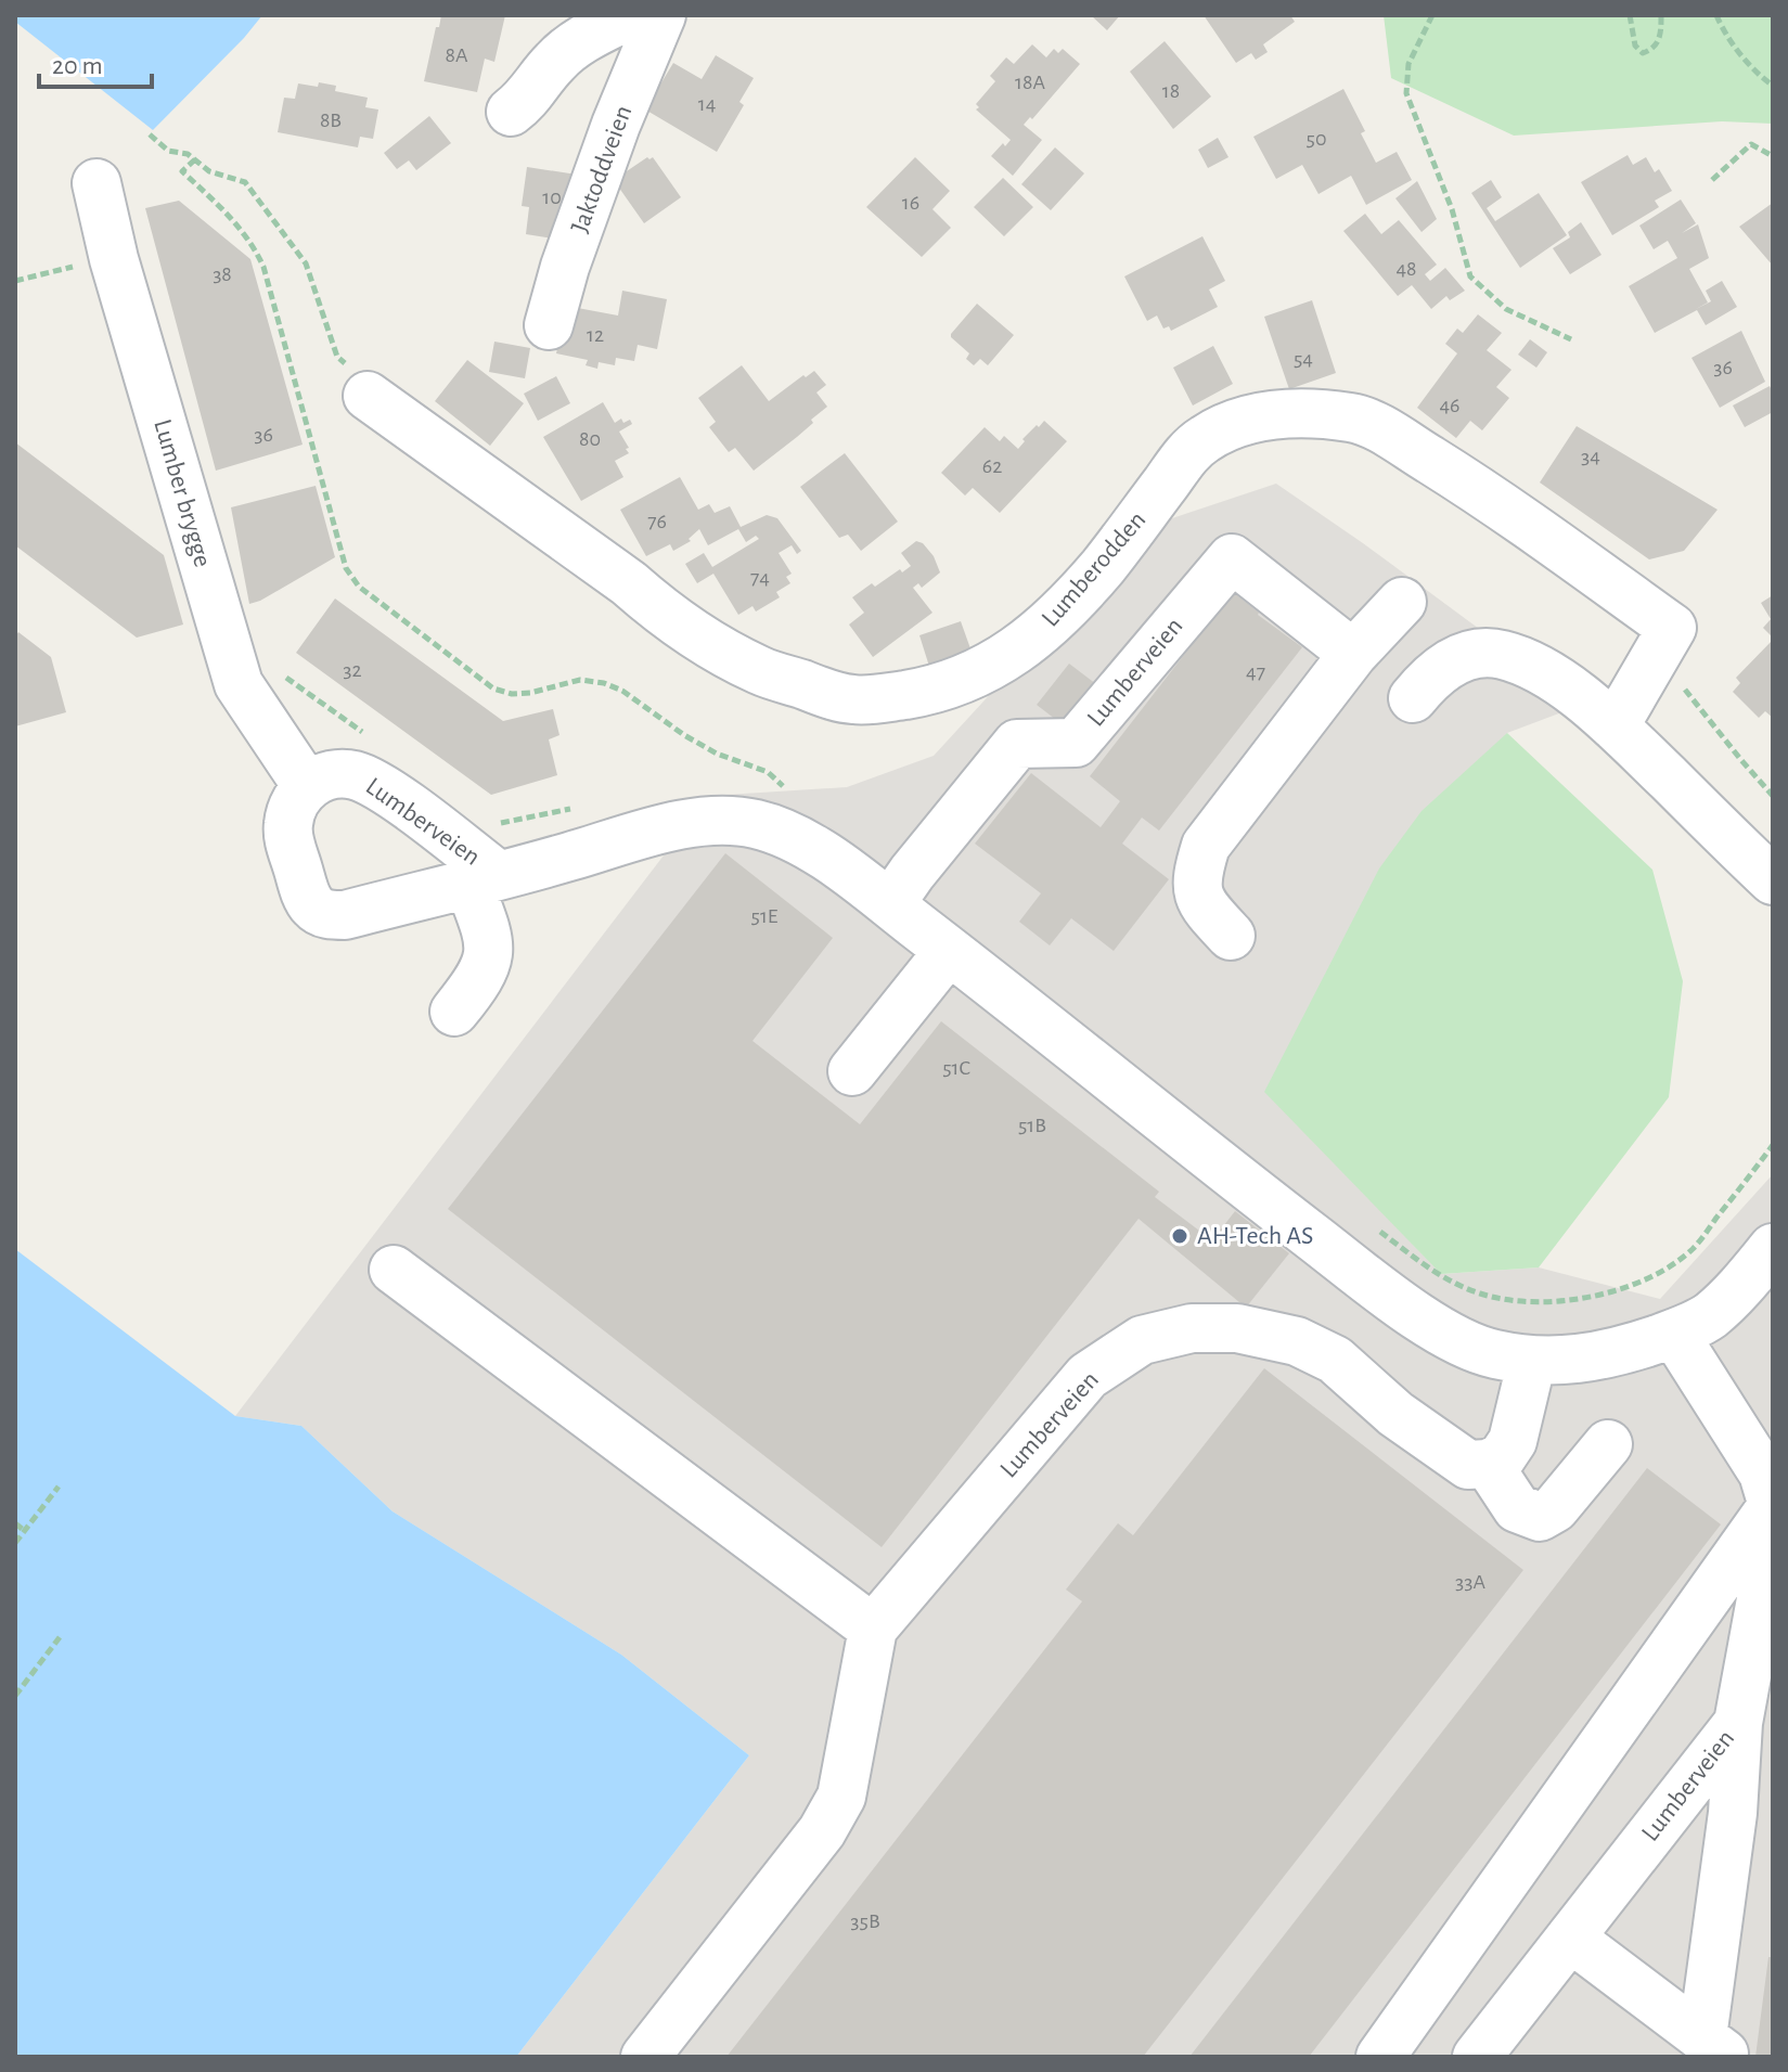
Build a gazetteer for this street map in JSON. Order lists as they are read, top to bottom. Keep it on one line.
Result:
{"streets":{"street":["Jaktoddveien","Lumber brygge","Lumberodden","Lumberveien"]},"crossings":[["Lumber brygge","Lumberveien"]],"places":["AH-Tech AS"],"house_numbers":["8A","18A","18","14","8B","50","10","16","48","38","12","54","36","46","36","80","34","62","76","74","32","47","51E","51C","51B","33A","35B"],"scale_bar":"20 m"}
